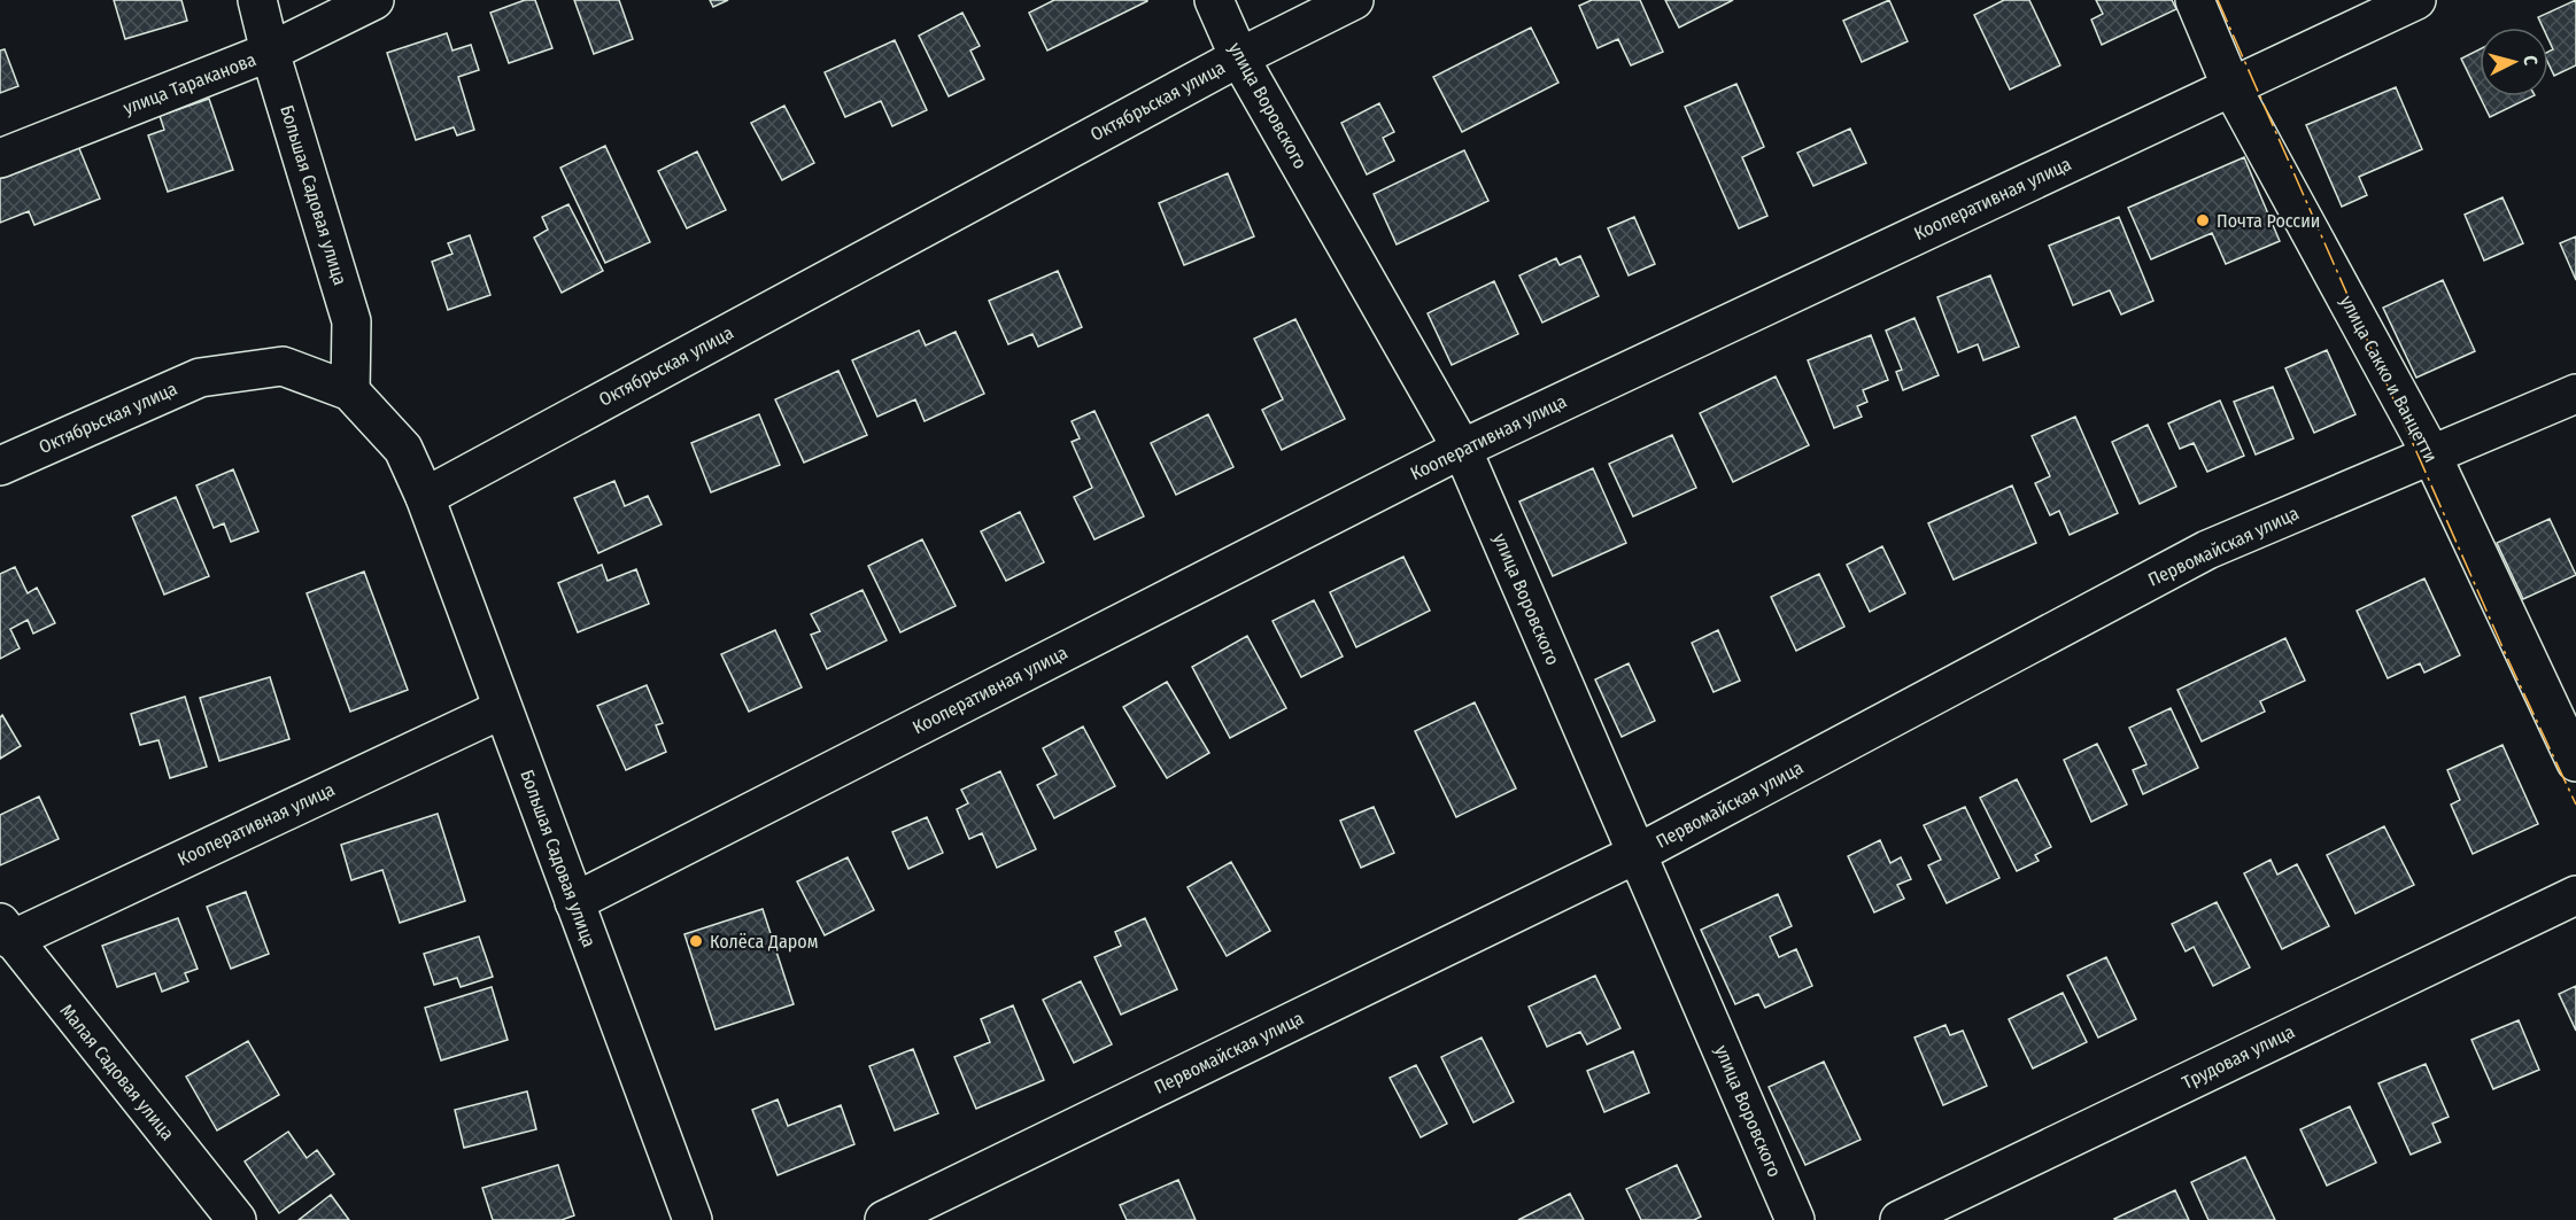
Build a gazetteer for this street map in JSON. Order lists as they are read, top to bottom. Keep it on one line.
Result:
{"streets":{"street":["улица Тараканова","Октябрьская улица","улица Воровского","Большая Садовая улица","Кооперативная улица","улица Сакко и Ванцетти","Первомайская улица","Трудовая улица","Малая Садовая улица"]},"crossings":[["улица Тараканова","Большая Садовая улица"],["Октябрьская улица","улица Воровского"],["Октябрьская улица","Большая Садовая улица"],["улица Воровского","Кооперативная улица"],["улица Воровского","Первомайская улица"],["Большая Садовая улица","Кооперативная улица"],["Кооперативная улица","улица Сакко и Ванцетти"],["Кооперативная улица","Малая Садовая улица"],["улица Сакко и Ванцетти","Первомайская улица"]],"places":["Почта России","Колёса Даром"],"north":"right"}
